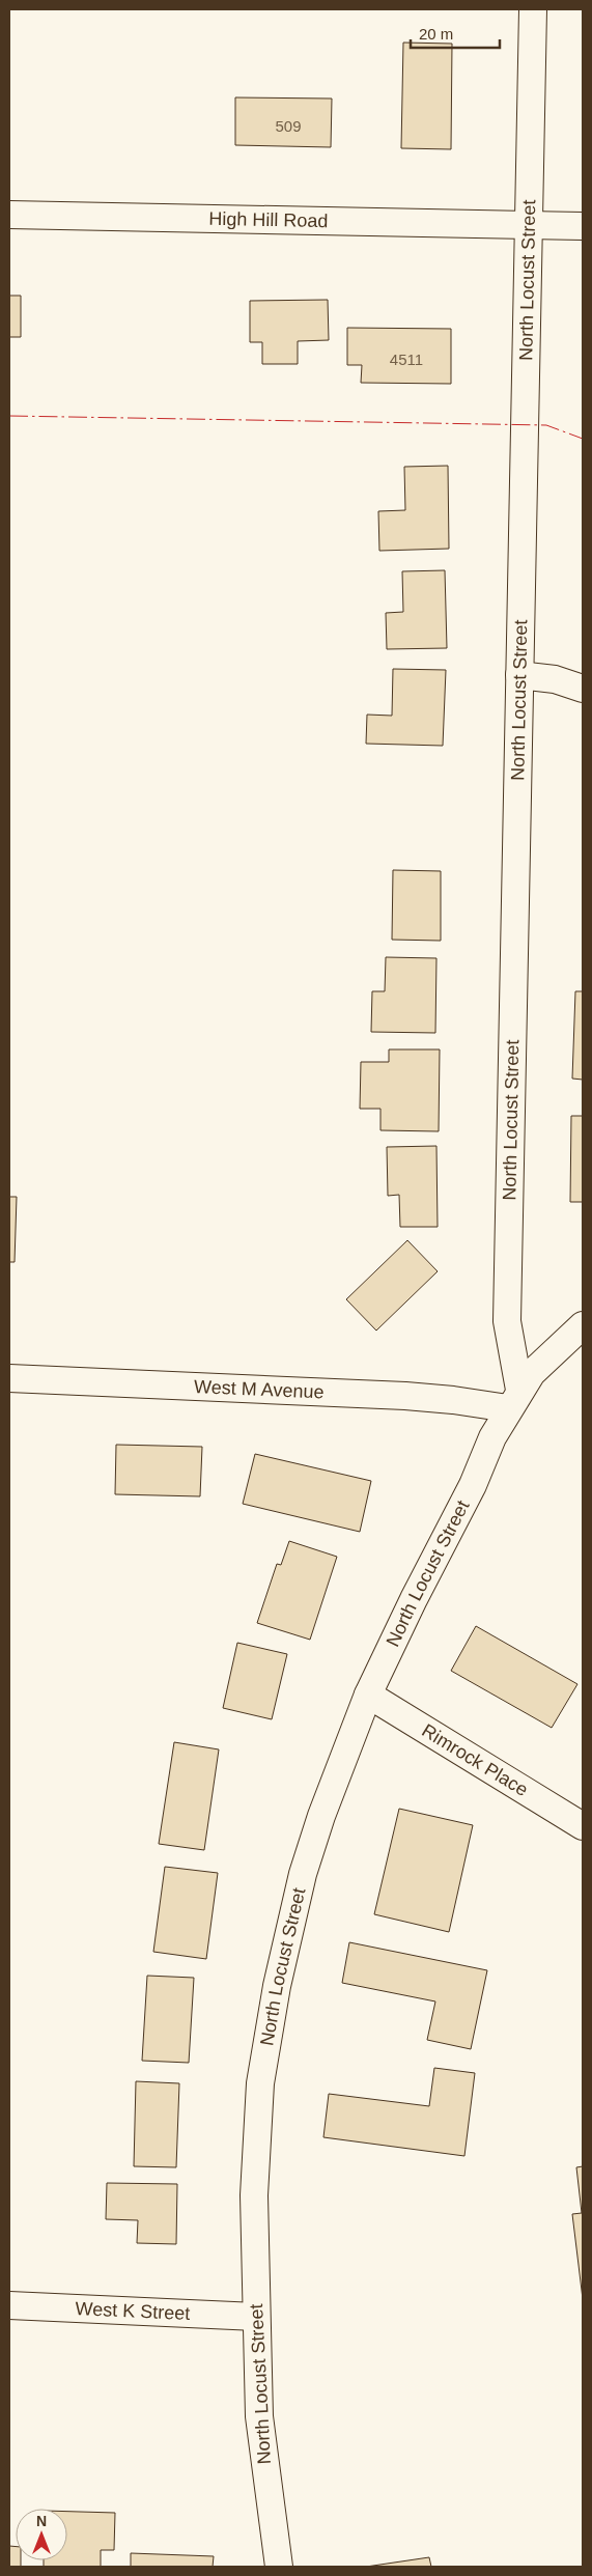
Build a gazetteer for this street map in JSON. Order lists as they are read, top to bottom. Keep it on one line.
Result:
{"streets":{"street":["High Hill Road","North Locust Street","West M Avenue","Rimrock Place","West K Street"]},"crossings":[["High Hill Road","North Locust Street"],["North Locust Street","West M Avenue"],["North Locust Street","Rimrock Place"],["North Locust Street","West K Street"]],"house_numbers":["509","4511"],"scale_bar":"20 m","north":"top"}
